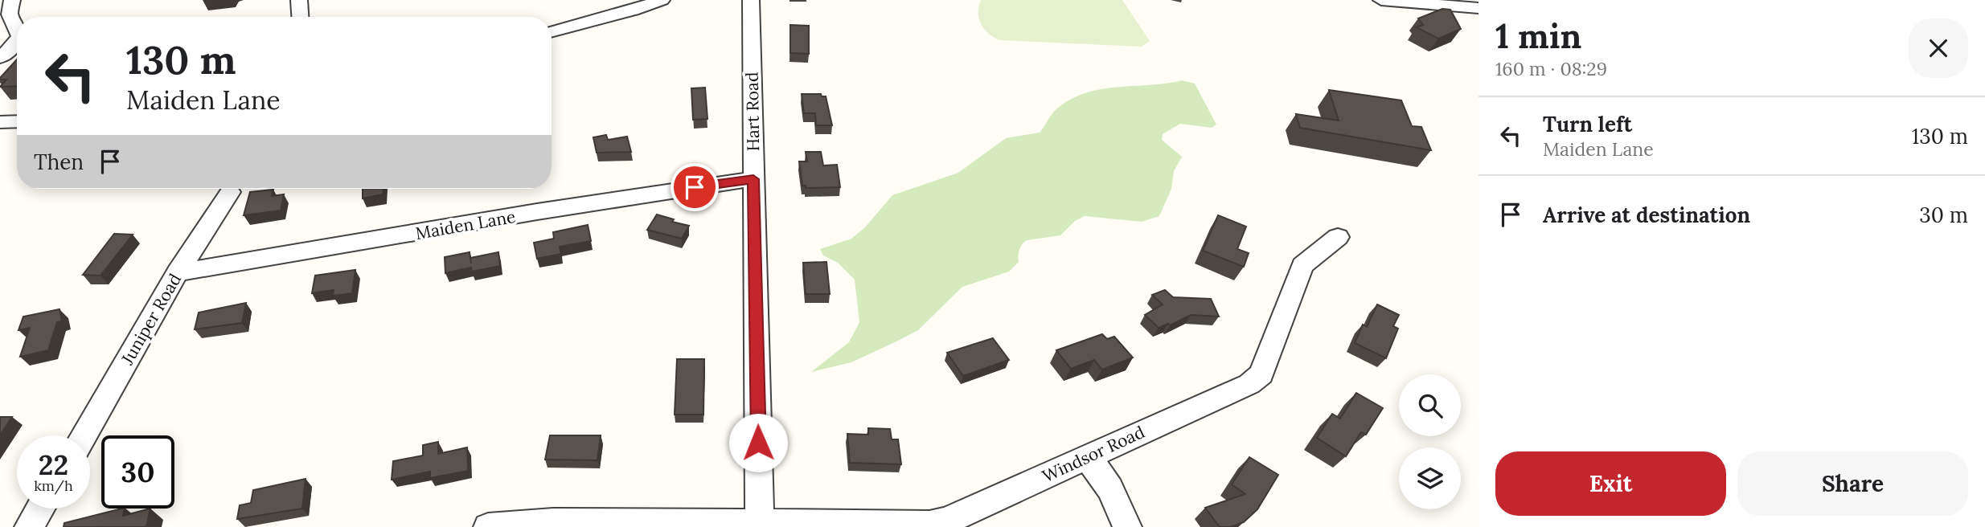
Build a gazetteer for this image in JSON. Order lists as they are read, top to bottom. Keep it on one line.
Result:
{"streets":{"street":["Hart Road","Maiden Lane","Juniper Road","Windsor Road"]},"crossings":[["Hart Road","Maiden Lane"],["Hart Road","Windsor Road"],["Maiden Lane","Juniper Road"]],"page":{"heading":["1 min","160 m · 08:29"],"turn":["130 m","Maiden Lane"],"list":[{"name":"Turn left","note":"Maiden Lane","value":"130 m"},{"name":"Arrive at destination","value":"30 m"}],"then":"Then","speed":"22 km/h","limit":"30","buttons":["Exit","Share"]}}
